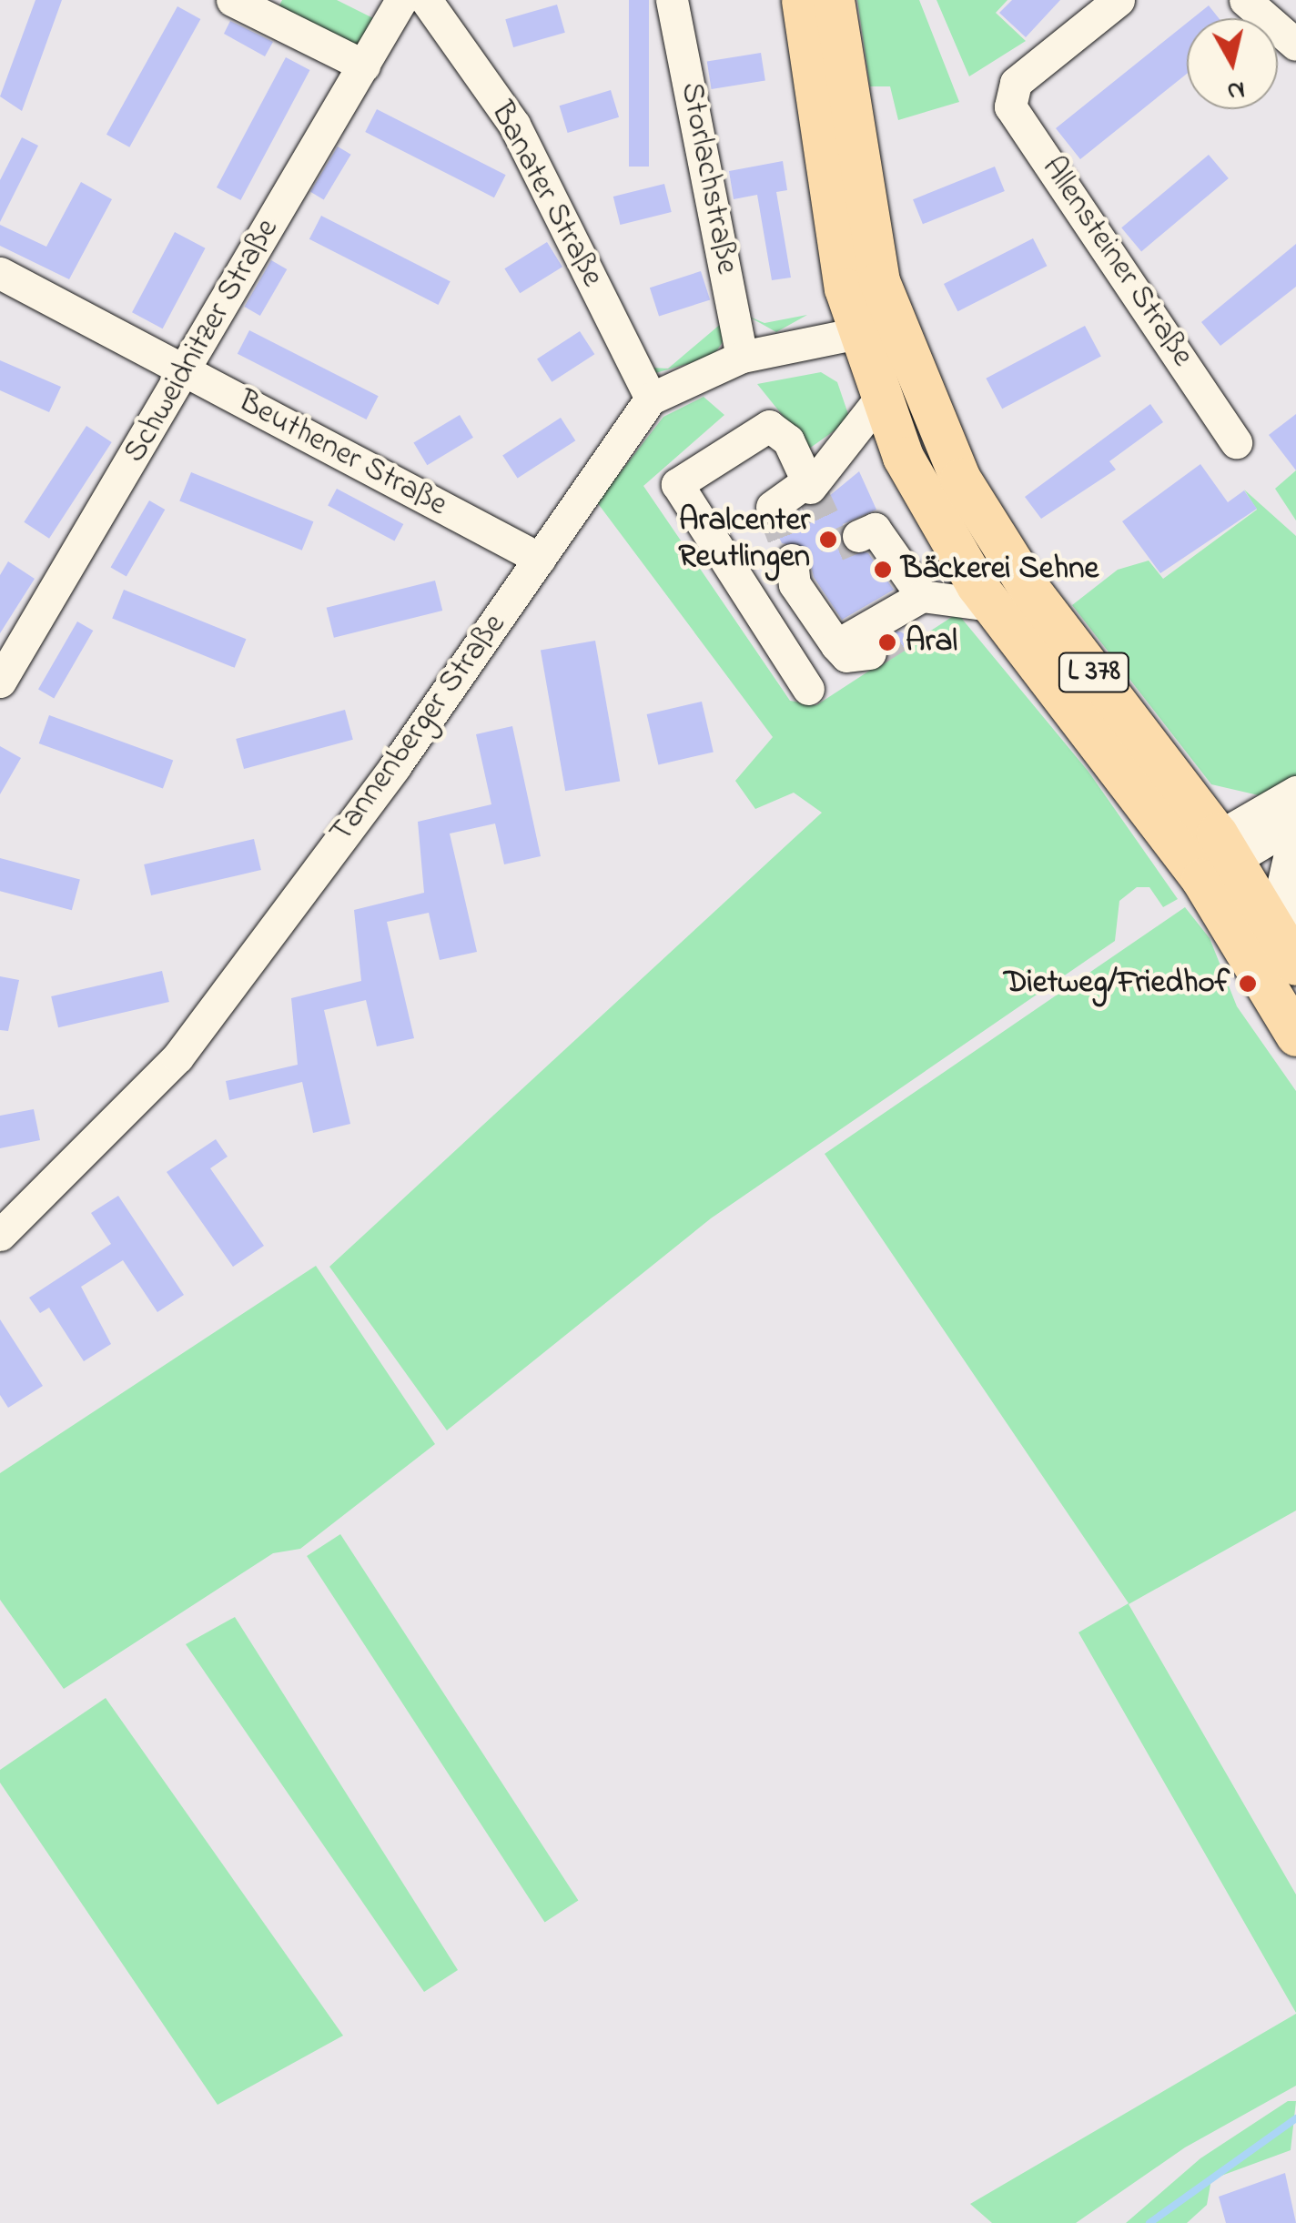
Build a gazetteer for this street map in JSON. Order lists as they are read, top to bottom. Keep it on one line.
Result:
{"streets":{"main road":["L 378"],"street":["Storlachstraße","Banater Straße","Allensteiner Straße","Schweidnitzer Straße","Beuthener Straße","Tannenberger Straße"]},"crossings":[["Banater Straße","Tannenberger Straße"],["Schweidnitzer Straße","Beuthener Straße"],["Beuthener Straße","Tannenberger Straße"]],"places":["Aralcenter Reutlingen","Bäckerei Sehne","Aral","Dietweg/Friedhof"],"north":"bottom"}
